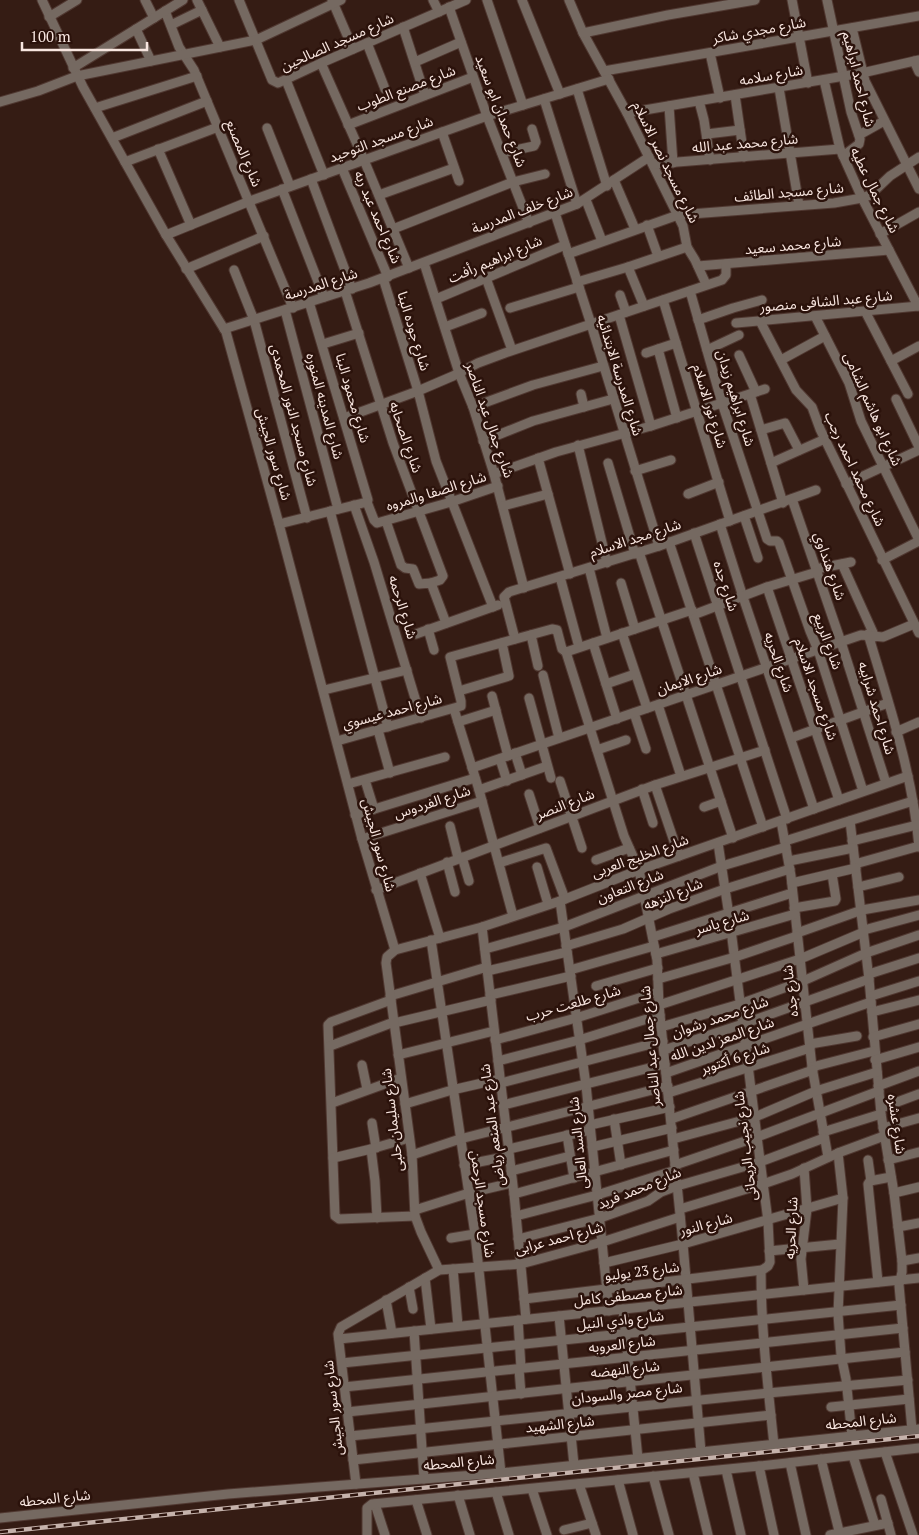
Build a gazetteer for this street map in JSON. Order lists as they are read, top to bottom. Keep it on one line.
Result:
{"streets":{"street":["شارع مجدي شاكر","شارع مسجد الصالحين","شارع سلامه","شارع احمد ابراهيم","شارع مصنع الطوب","شارع حمدان ابو سعيد","شارع مسجد التوحيد","شارع محمد عبد الله","شارع المصنع","شارع مسجد نصر الاسلام","شارع جمال عطيه","شارع مسجد الطائف","شارع خلف المدرسة","شارع احمد عبد ربه","شارع محمد سعيد","شارع ابراهيم رأفت","شارع المدرسة","شارع عبد الشافى منصور","شارع جوده البنا","شارع المدرسة الابتدائيه","شارع محمود البنا","شارع ابراهيم زيدان","شارع المدينه المنوره","شارع نور الاسلام","شارع ابو هاشم الشامى","شارع مسجد النور المحمدى","شارع جمال عبد الناصر","شارع الصحابه","شارع سور الجيش","شارع محمد احمد رجب","شارع الصفا والمروه","شارع مجد الاسلام","شارع هنداوي","شارع جده","شارع الرحمه","شارع الربيع","شارع الحريه","شارع الايمان","شارع مسجد الاسلام","شارع احمد شرابيه","شارع احمد عيسوي","شارع الفردوس","شارع النصر","شارع الخليج العربى","شارع التعاون","شارع النزهه","شارع ياسر","شارع طلعت حرب","شارع محمد رشوان","شارع المعز لدين الله","شارع 6 أكتوبر","شارع سليمان حلبى","شارع عشره","شارع عبد المنعم رياض","شارع السد العالى","شارع نجيب الريحانى","شارع محمد فريد","شارع مسجد الرحمن","شارع النور","شارع احمد عرابى","شارع 23 يوليو","شارع مصطفى كامل","شارع وادي النيل","شارع العروبه","شارع النهضه","شارع مصر والسودان","شارع المحطه","شارع الشهيد"]},"crossings":[["شارع مجدي شاكر","شارع احمد ابراهيم"],["شارع مجدي شاكر","شارع مسجد نصر الاسلام"],["شارع مسجد الصالحين","شارع حمدان ابو سعيد"],["شارع سلامه","شارع احمد ابراهيم"],["شارع سلامه","شارع مسجد نصر الاسلام"],["شارع سلامه","شارع جمال عطيه"],["شارع احمد ابراهيم","شارع محمد عبد الله"],["شارع احمد ابراهيم","شارع جمال عطيه"],["شارع مصنع الطوب","شارع حمدان ابو سعيد"],["شارع حمدان ابو سعيد","شارع مسجد التوحيد"],["شارع حمدان ابو سعيد","شارع خلف المدرسة"],["شارع مسجد التوحيد","شارع المصنع"],["شارع مسجد التوحيد","شارع مسجد نصر الاسلام"],["شارع مسجد التوحيد","شارع احمد عبد ربه"],["شارع مسجد التوحيد","شارع الصحابه"],["شارع مسجد التوحيد","شارع سور الجيش"],["شارع محمد عبد الله","شارع مسجد نصر الاسلام"],["شارع محمد عبد الله","شارع جمال عطيه"],["شارع محمد عبد الله","شارع خلف المدرسة"],["شارع المصنع","شارع المدرسة"],["شارع المصنع","شارع المدينه المنوره"],["شارع مسجد نصر الاسلام","شارع مسجد الطائف"],["شارع مسجد نصر الاسلام","شارع خلف المدرسة"],["شارع مسجد نصر الاسلام","شارع محمد سعيد"],["شارع جمال عطيه","شارع مسجد الطائف"],["شارع جمال عطيه","شارع محمد سعيد"],["شارع جمال عطيه","شارع عبد الشافى منصور"],["شارع خلف المدرسة","شارع المدرسة"],["شارع خلف المدرسة","شارع المدرسة الابتدائيه"],["شارع خلف المدرسة","شارع جمال عبد الناصر"],["شارع احمد عبد ربه","شارع المدرسة"],["شارع احمد عبد ربه","شارع جوده البنا"],["شارع ابراهيم رأفت","شارع المدرسة الابتدائيه"],["شارع ابراهيم رأفت","شارع جمال عبد الناصر"],["شارع المدرسة","شارع جوده البنا"],["شارع المدرسة","شارع محمود البنا"],["شارع المدرسة","شارع المدينه المنوره"],["شارع المدرسة","شارع مسجد النور المحمدى"],["شارع المدرسة","شارع جمال عبد الناصر"],["شارع المدرسة","شارع الصحابه"],["شارع المدرسة","شارع سور الجيش"],["شارع عبد الشافى منصور","شارع ابو هاشم الشامى"],["شارع عبد الشافى منصور","شارع محمد احمد رجب"],["شارع جوده البنا","شارع الصفا والمروه"],["شارع المدرسة الابتدائيه","شارع مجد الاسلام"],["شارع محمود البنا","شارع الصفا والمروه"],["شارع ابراهيم زيدان","شارع مجد الاسلام"],["شارع ابراهيم زيدان","شارع الربيع"],["شارع المدينه المنوره","شارع الصفا والمروه"],["شارع نور الاسلام","شارع مجد الاسلام"],["شارع مسجد النور المحمدى","شارع الصفا والمروه"],["شارع جمال عبد الناصر","شارع الصفا والمروه"],["شارع جمال عبد الناصر","شارع مجد الاسلام"],["شارع جمال عبد الناصر","شارع الايمان"],["شارع جمال عبد الناصر","شارع النصر"],["شارع جمال عبد الناصر","شارع الخليج العربى"],["شارع جمال عبد الناصر","شارع التعاون"],["شارع جمال عبد الناصر","شارع النزهه"],["شارع جمال عبد الناصر","شارع ياسر"],["شارع جمال عبد الناصر","شارع طلعت حرب"],["شارع جمال عبد الناصر","شارع محمد رشوان"],["شارع جمال عبد الناصر","شارع المعز لدين الله"],["شارع جمال عبد الناصر","شارع 6 أكتوبر"],["شارع جمال عبد الناصر","شارع محمد فريد"],["شارع جمال عبد الناصر","شارع النور"],["شارع جمال عبد الناصر","شارع احمد عرابى"],["شارع جمال عبد الناصر","شارع 23 يوليو"],["شارع جمال عبد الناصر","شارع مصطفى كامل"],["شارع جمال عبد الناصر","شارع وادي النيل"],["شارع جمال عبد الناصر","شارع العروبه"],["شارع جمال عبد الناصر","شارع النهضه"],["شارع جمال عبد الناصر","شارع مصر والسودان"],["شارع جمال عبد الناصر","شارع المحطه"],["شارع جمال عبد الناصر","شارع الشهيد"],["شارع الصحابه","شارع الصفا والمروه"],["شارع سور الجيش","شارع الصفا والمروه"],["شارع سور الجيش","شارع احمد عيسوي"],["شارع سور الجيش","شارع الفردوس"],["شارع سور الجيش","شارع النصر"],["شارع سور الجيش","شارع الخليج العربى"],["شارع سور الجيش","شارع سليمان حلبى"],["شارع سور الجيش","شارع احمد عرابى"],["شارع سور الجيش","شارع مصطفى كامل"],["شارع سور الجيش","شارع وادي النيل"],["شارع سور الجيش","شارع العروبه"],["شارع سور الجيش","شارع النهضه"],["شارع سور الجيش","شارع مصر والسودان"],["شارع سور الجيش","شارع المحطه"],["شارع سور الجيش","شارع الشهيد"],["شارع محمد احمد رجب","شارع الايمان"],["شارع الصفا والمروه","شارع الرحمه"],["شارع مجد الاسلام","شارع هنداوي"],["شارع مجد الاسلام","شارع جده"],["شارع مجد الاسلام","شارع الربيع"],["شارع مجد الاسلام","شارع الحريه"],["شارع هنداوي","شارع الايمان"],["شارع هنداوي","شارع احمد شرابيه"],["شارع جده","شارع الايمان"],["شارع جده","شارع النصر"],["شارع جده","شارع الخليج العربى"],["شارع جده","شارع التعاون"],["شارع جده","شارع النزهه"],["شارع جده","شارع ياسر"],["شارع جده","شارع محمد رشوان"],["شارع جده","شارع المعز لدين الله"],["شارع جده","شارع 6 أكتوبر"],["شارع جده","شارع محمد فريد"],["شارع جده","شارع احمد عرابى"],["شارع الرحمه","شارع احمد عيسوي"],["شارع الربيع","شارع الايمان"],["شارع الربيع","شارع الخليج العربى"],["شارع الحريه","شارع الايمان"],["شارع الحريه","شارع الخليج العربى"],["شارع الحريه","شارع النور"],["شارع الحريه","شارع احمد عرابى"],["شارع الحريه","شارع مصطفى كامل"],["شارع الايمان","شارع مسجد الاسلام"],["شارع الايمان","شارع احمد شرابيه"],["شارع مسجد الاسلام","شارع الخليج العربى"],["شارع احمد شرابيه","شارع الخليج العربى"],["شارع النصر","شارع مسجد الرحمن"],["شارع الخليج العربى","شارع سليمان حلبى"],["شارع الخليج العربى","شارع عبد المنعم رياض"],["شارع الخليج العربى","شارع السد العالى"],["شارع الخليج العربى","شارع نجيب الريحانى"],["شارع الخليج العربى","شارع مسجد الرحمن"],["شارع التعاون","شارع عشره"],["شارع التعاون","شارع عبد المنعم رياض"],["شارع التعاون","شارع السد العالى"],["شارع التعاون","شارع نجيب الريحانى"],["شارع النزهه","شارع سليمان حلبى"],["شارع النزهه","شارع عشره"],["شارع النزهه","شارع عبد المنعم رياض"],["شارع النزهه","شارع السد العالى"],["شارع النزهه","شارع نجيب الريحانى"],["شارع النزهه","شارع مسجد الرحمن"],["شارع ياسر","شارع نجيب الريحانى"],["شارع طلعت حرب","شارع سليمان حلبى"],["شارع طلعت حرب","شارع عبد المنعم رياض"],["شارع طلعت حرب","شارع السد العالى"],["شارع طلعت حرب","شارع مسجد الرحمن"],["شارع محمد رشوان","شارع عشره"],["شارع محمد رشوان","شارع نجيب الريحانى"],["شارع المعز لدين الله","شارع عشره"],["شارع المعز لدين الله","شارع عبد المنعم رياض"],["شارع المعز لدين الله","شارع السد العالى"],["شارع المعز لدين الله","شارع نجيب الريحانى"],["شارع 6 أكتوبر","شارع سليمان حلبى"],["شارع 6 أكتوبر","شارع عبد المنعم رياض"],["شارع 6 أكتوبر","شارع السد العالى"],["شارع 6 أكتوبر","شارع نجيب الريحانى"],["شارع 6 أكتوبر","شارع مسجد الرحمن"],["شارع سليمان حلبى","شارع احمد عرابى"],["شارع عشره","شارع محمد فريد"],["شارع عشره","شارع احمد عرابى"],["شارع عشره","شارع مصطفى كامل"],["شارع عشره","شارع وادي النيل"],["شارع عشره","شارع العروبه"],["شارع عشره","شارع النهضه"],["شارع عشره","شارع مصر والسودان"],["شارع عشره","شارع المحطه"],["شارع عبد المنعم رياض","شارع محمد فريد"],["شارع عبد المنعم رياض","شارع احمد عرابى"],["شارع عبد المنعم رياض","شارع 23 يوليو"],["شارع عبد المنعم رياض","شارع مصطفى كامل"],["شارع عبد المنعم رياض","شارع وادي النيل"],["شارع عبد المنعم رياض","شارع العروبه"],["شارع عبد المنعم رياض","شارع النهضه"],["شارع السد العالى","شارع محمد فريد"],["شارع السد العالى","شارع النور"],["شارع السد العالى","شارع احمد عرابى"],["شارع السد العالى","شارع 23 يوليو"],["شارع السد العالى","شارع مصطفى كامل"],["شارع نجيب الريحانى","شارع محمد فريد"],["شارع نجيب الريحانى","شارع النور"],["شارع نجيب الريحانى","شارع احمد عرابى"],["شارع نجيب الريحانى","شارع 23 يوليو"],["شارع نجيب الريحانى","شارع مصطفى كامل"],["شارع نجيب الريحانى","شارع وادي النيل"],["شارع نجيب الريحانى","شارع العروبه"],["شارع نجيب الريحانى","شارع النهضه"],["شارع نجيب الريحانى","شارع مصر والسودان"],["شارع نجيب الريحانى","شارع المحطه"],["شارع نجيب الريحانى","شارع الشهيد"],["شارع مسجد الرحمن","شارع احمد عرابى"],["شارع مسجد الرحمن","شارع مصطفى كامل"],["شارع مسجد الرحمن","شارع وادي النيل"],["شارع مسجد الرحمن","شارع العروبه"],["شارع مسجد الرحمن","شارع النهضه"],["شارع مسجد الرحمن","شارع مصر والسودان"],["شارع مسجد الرحمن","شارع المحطه"],["شارع مسجد الرحمن","شارع الشهيد"],["شارع احمد عرابى","شارع مصطفى كامل"]],"scale_bar":"100 m"}
